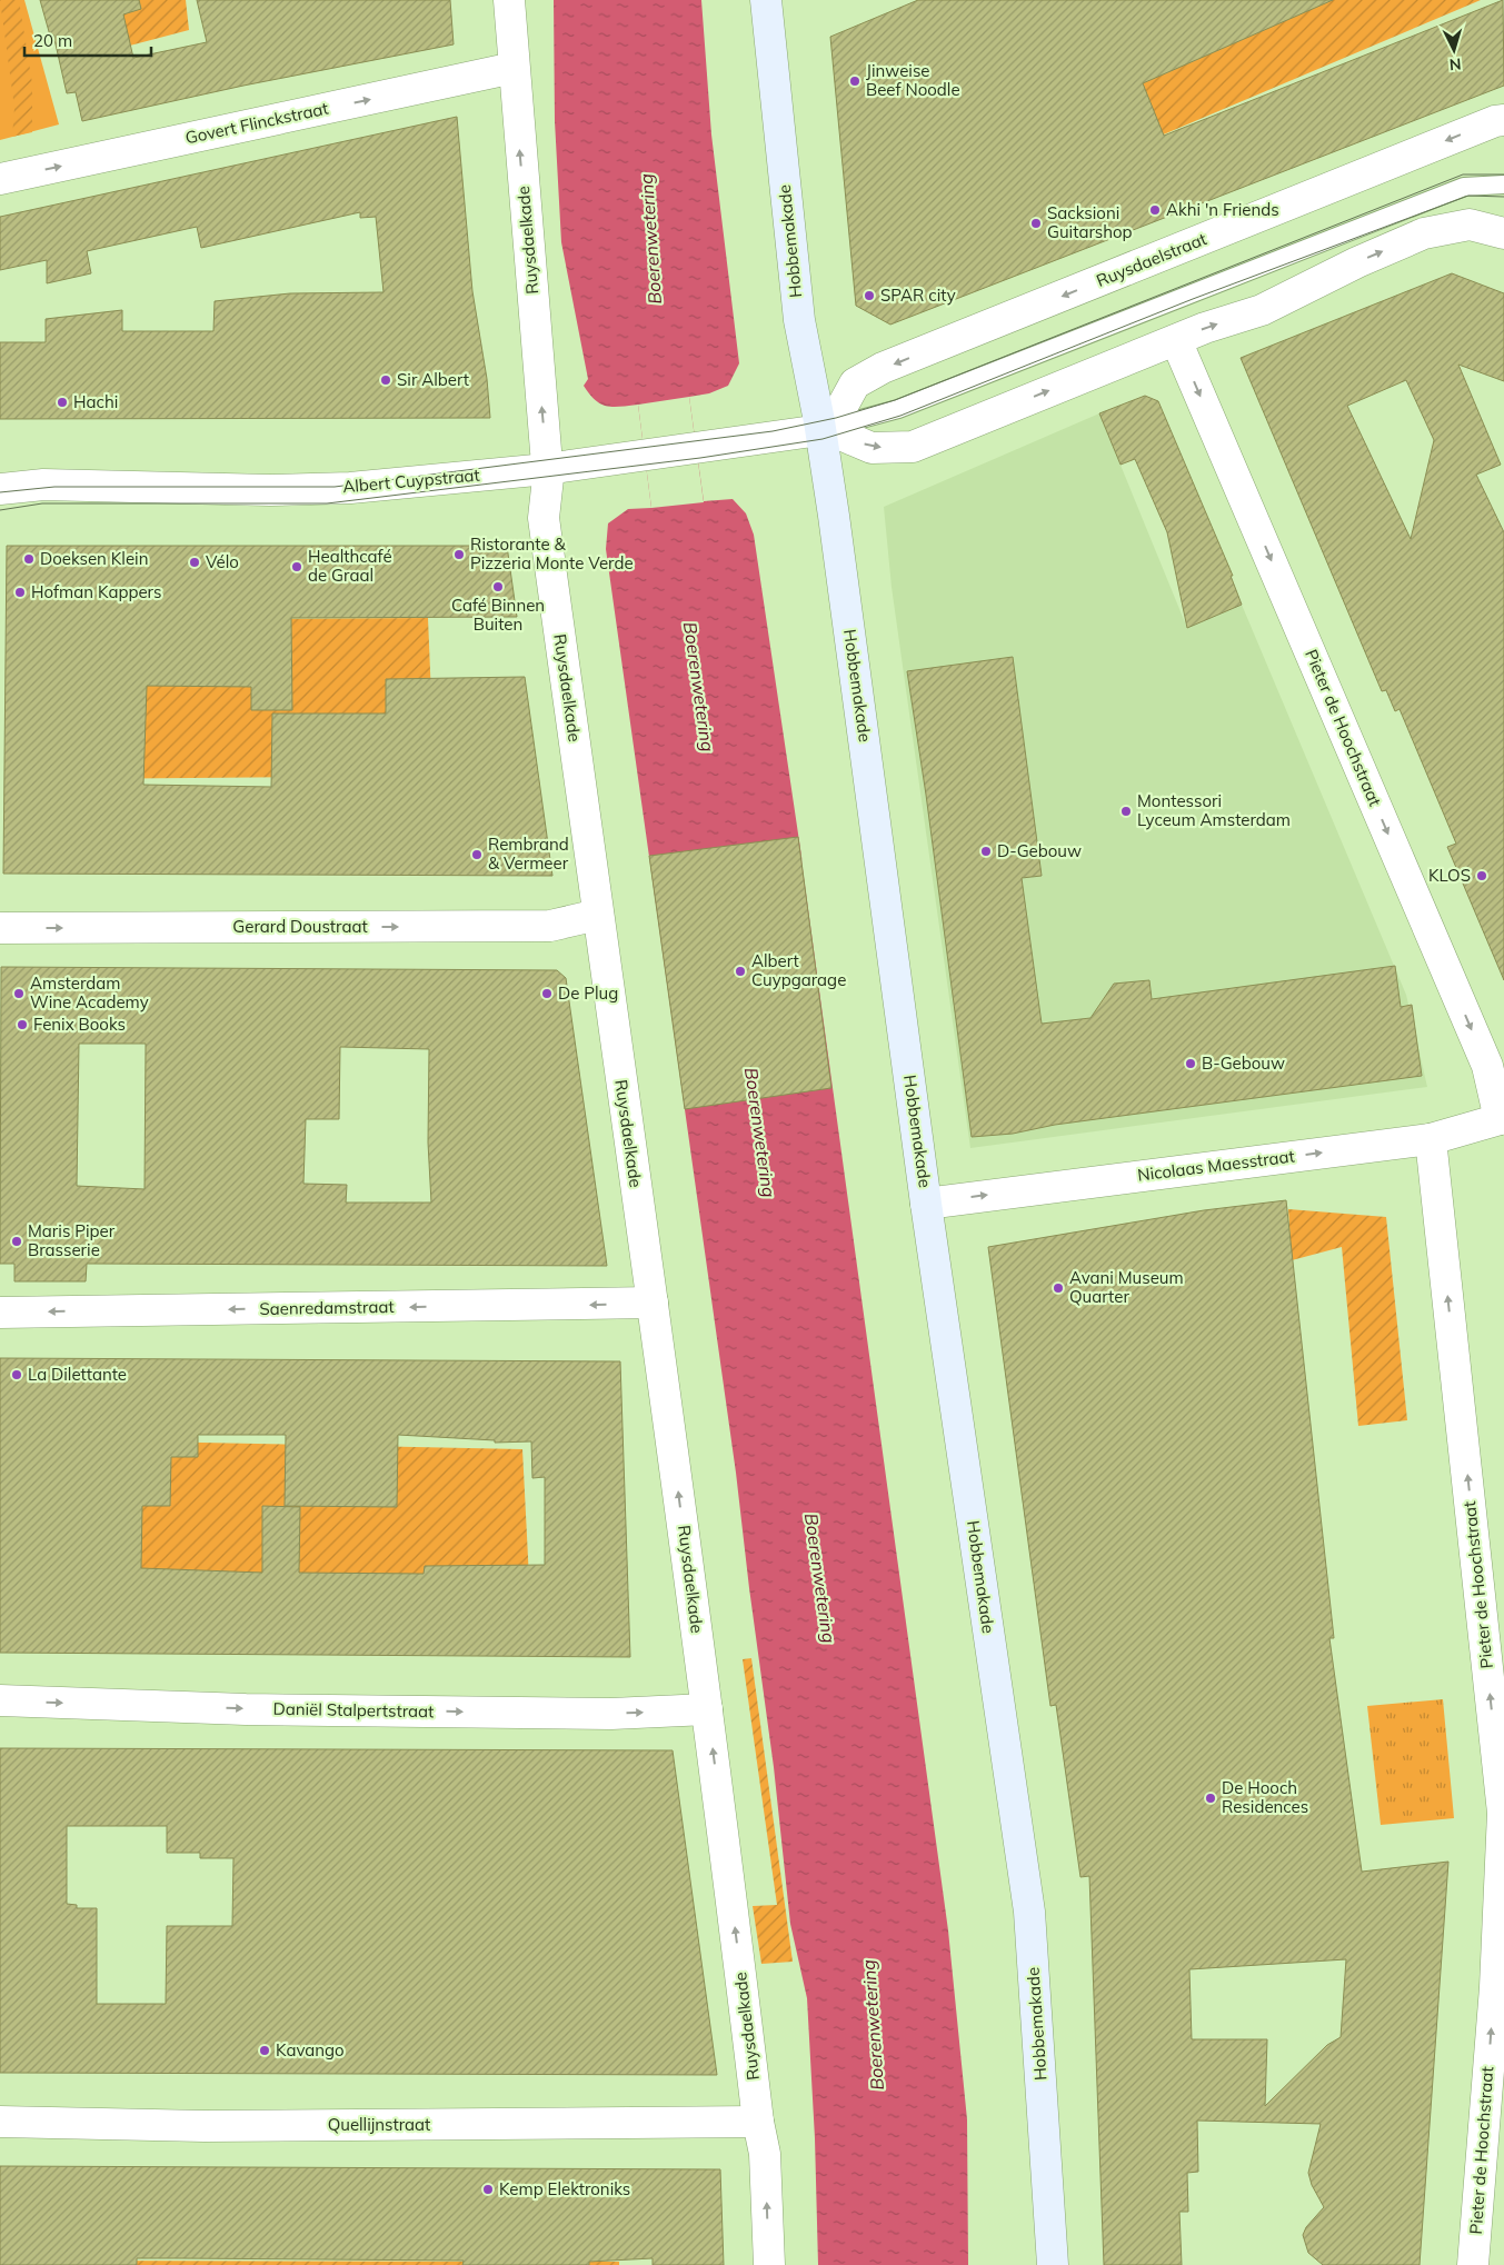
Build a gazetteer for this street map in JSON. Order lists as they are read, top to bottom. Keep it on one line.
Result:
{"streets":{"main road":["Hobbemakade"],"street":["Govert Flinckstraat","Ruysdaelkade","Ruysdaelstraat","Albert Cuypstraat","Pieter de Hoochstraat","Gerard Doustraat","Nicolaas Maesstraat","Saenredamstraat","Daniël Stalpertstraat","Quellijnstraat"]},"crossings":[["Govert Flinckstraat","Ruysdaelkade"],["Ruysdaelkade","Albert Cuypstraat"],["Ruysdaelkade","Gerard Doustraat"],["Ruysdaelkade","Saenredamstraat"],["Ruysdaelkade","Daniël Stalpertstraat"],["Ruysdaelkade","Quellijnstraat"],["Hobbemakade","Ruysdaelstraat"],["Hobbemakade","Albert Cuypstraat"],["Hobbemakade","Nicolaas Maesstraat"],["Ruysdaelstraat","Albert Cuypstraat"],["Pieter de Hoochstraat","Nicolaas Maesstraat"]],"one_way":["Govert Flinckstraat","Ruysdaelkade","Gerard Doustraat","Nicolaas Maesstraat","Saenredamstraat","Daniël Stalpertstraat"],"water":["Boerenwetering"],"places":["Jinweise Beef Noodle","Akhi 'n Friends","Sacksioni Guitarshop","SPAR city","Sir Albert","Hachi","Ristorante & Pizzeria Monte Verde","Doeksen Klein","Vélo","Healthcafé de Graal","Café Binnen Buiten","Hofman Kappers","Montessori Lyceum Amsterdam","D-Gebouw","Rembrand & Vermeer","KLOS","Albert Cuypgarage","Amsterdam Wine Academy","De Plug","Fenix Books","B-Gebouw","Maris Piper Brasserie","Avani Museum Quarter","La Dilettante","De Hooch Residences","Kavango","Kemp Elektroniks"],"scale_bar":"20 m","north":"bottom"}
